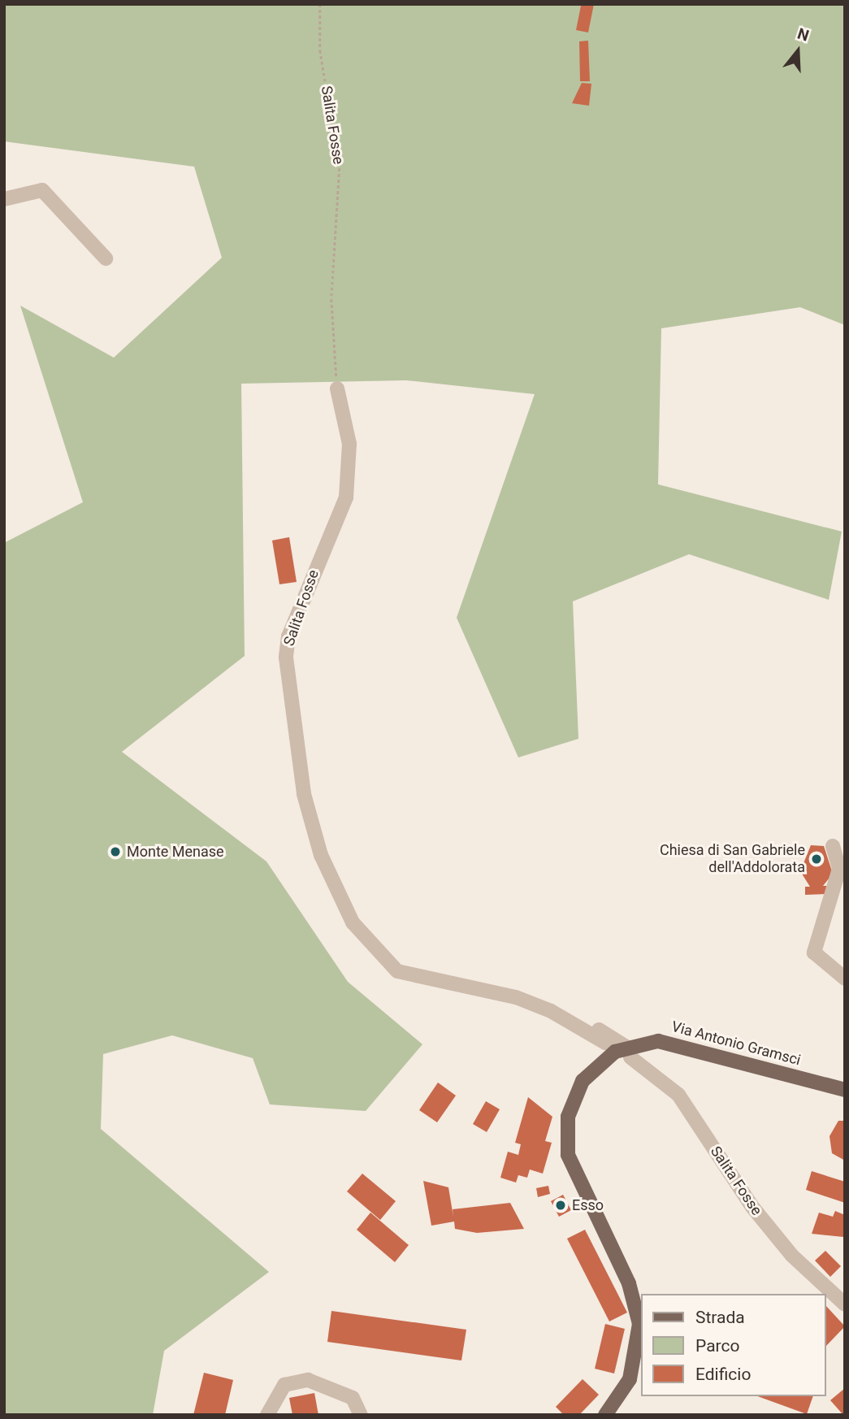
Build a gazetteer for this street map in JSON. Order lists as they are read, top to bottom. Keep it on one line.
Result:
{"streets":{"main road":["Via Antonio Gramsci"],"street":["Salita Fosse"]},"crossings":[["Salita Fosse","Via Antonio Gramsci"]],"places":["Monte Menase","Chiesa di San Gabriele dell'Addolorata","Esso"],"legend":["Strada","Parco","Edificio"],"north":"top"}
